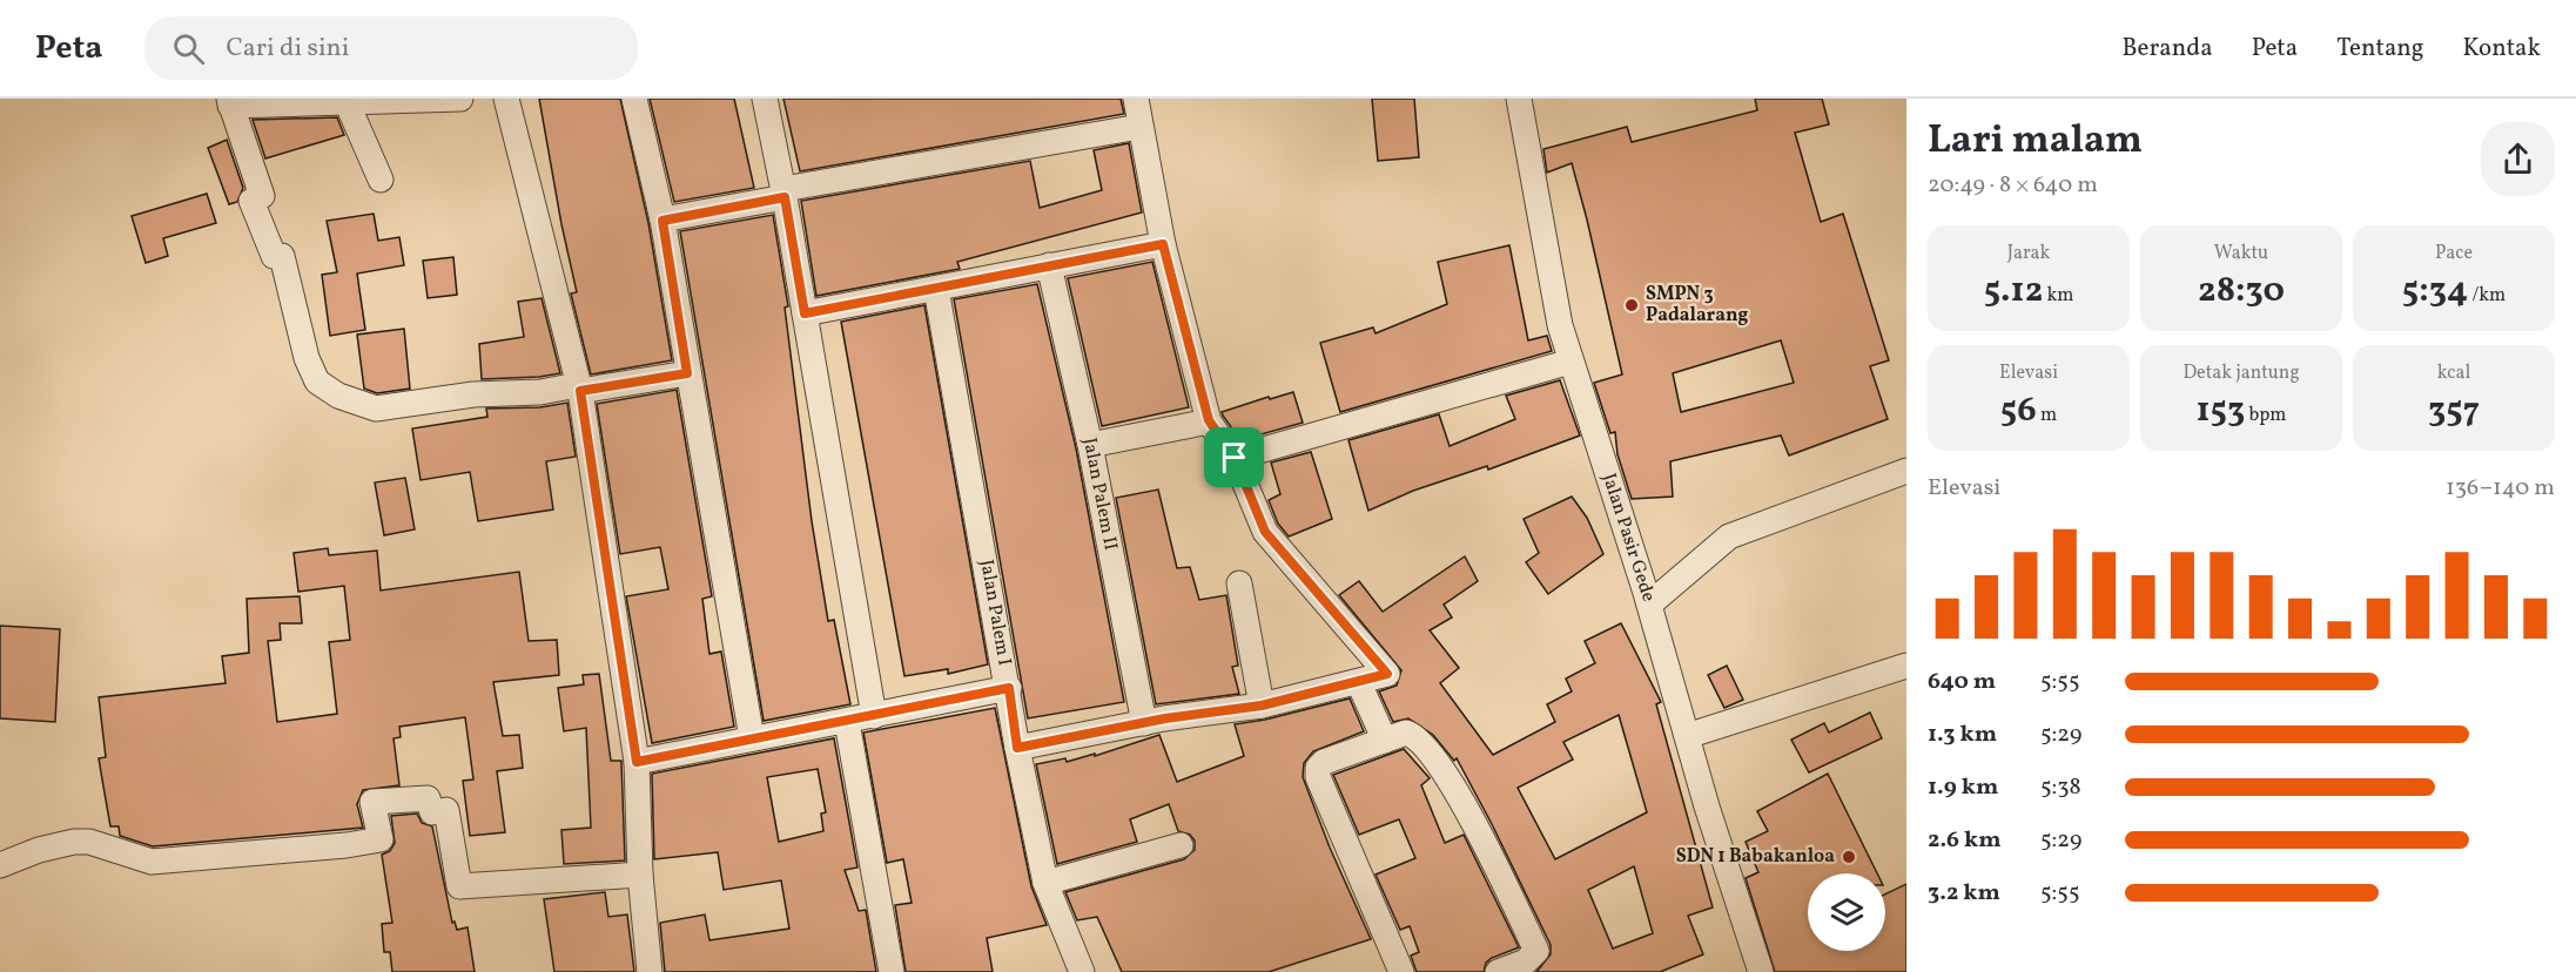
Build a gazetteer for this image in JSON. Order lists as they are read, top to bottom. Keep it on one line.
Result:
{"streets":{"street":["Jalan Palem II","Jalan Pasir Gede","Jalan Palem I"]},"places":["SMPN 3 Padalarang","SDN 1 Babakanloa"],"page":{"header":"Peta","search":"Cari di sini","nav":["Beranda","Peta","Tentang","Kontak"],"heading":["Lari malam","20:49 · 8 × 640 m"],"stats":[["Jarak","5.12 km"],["Waktu","28:30"],["Pace","5:34 /km"],["Elevasi","56 m"],["Detak jantung","153 bpm"],["kcal","357"]],"chart":["Elevasi","136–140 m"],"list":[{"name":"640 m","note":"5:55"},{"name":"1.3 km","note":"5:29"},{"name":"1.9 km","note":"5:38"},{"name":"2.6 km","note":"5:29"},{"name":"3.2 km","note":"5:55"}]}}
